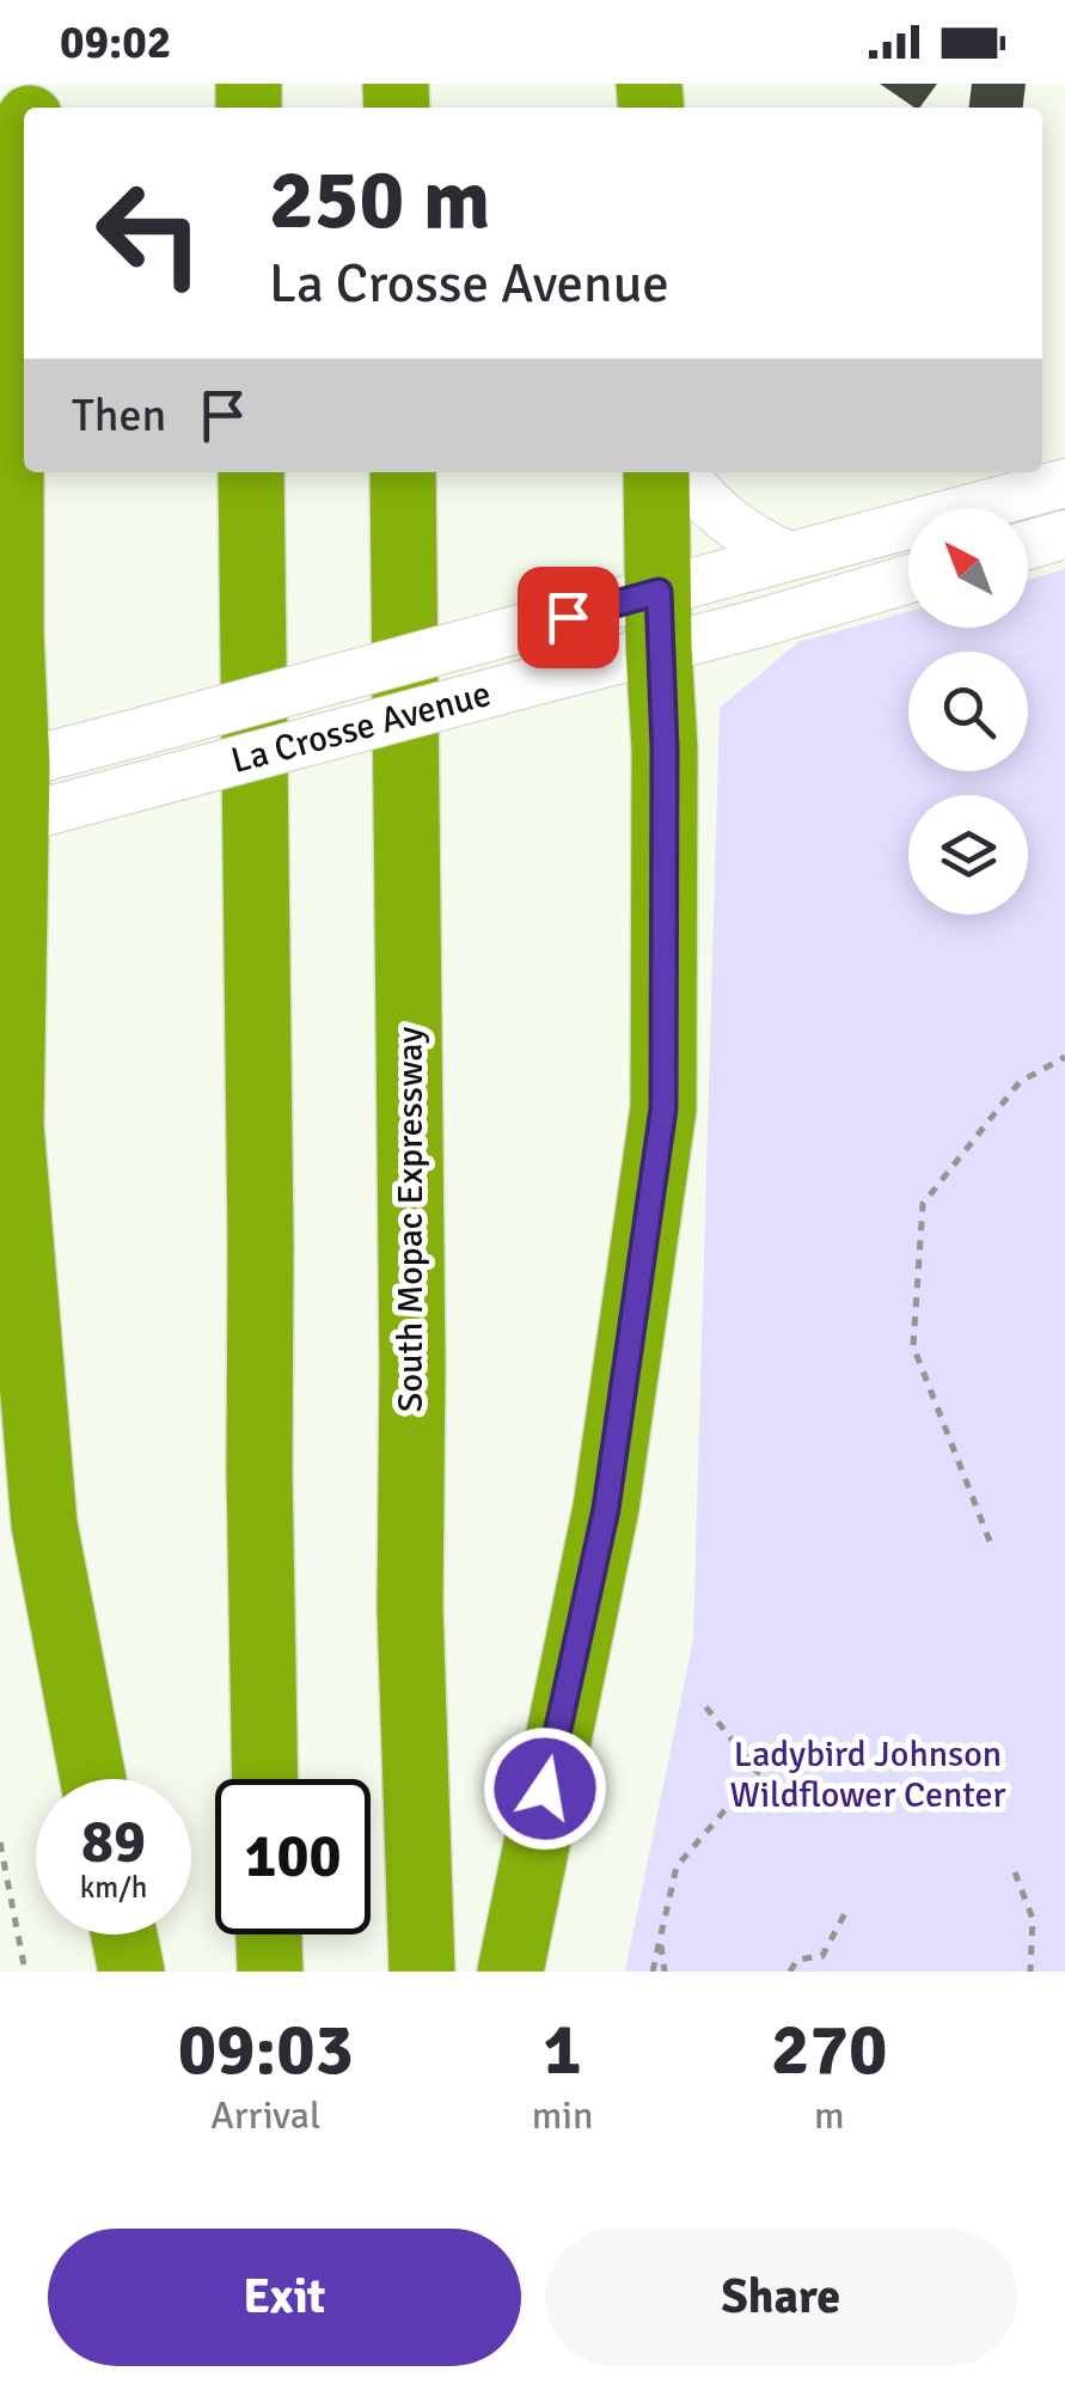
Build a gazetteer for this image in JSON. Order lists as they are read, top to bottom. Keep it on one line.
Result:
{"streets":{"highway":["South Mopac Expressway"],"street":["La Crosse Avenue"]},"parks":["Ladybird Johnson Wildflower Center"],"north":"top left","page":{"status":"09:02","turn":["250 m","La Crosse Avenue"],"then":"Then","speed":"89 km/h","limit":"100","eta":["09:03","Arrival","1","min","270","m"],"buttons":["Exit","Share"]}}
